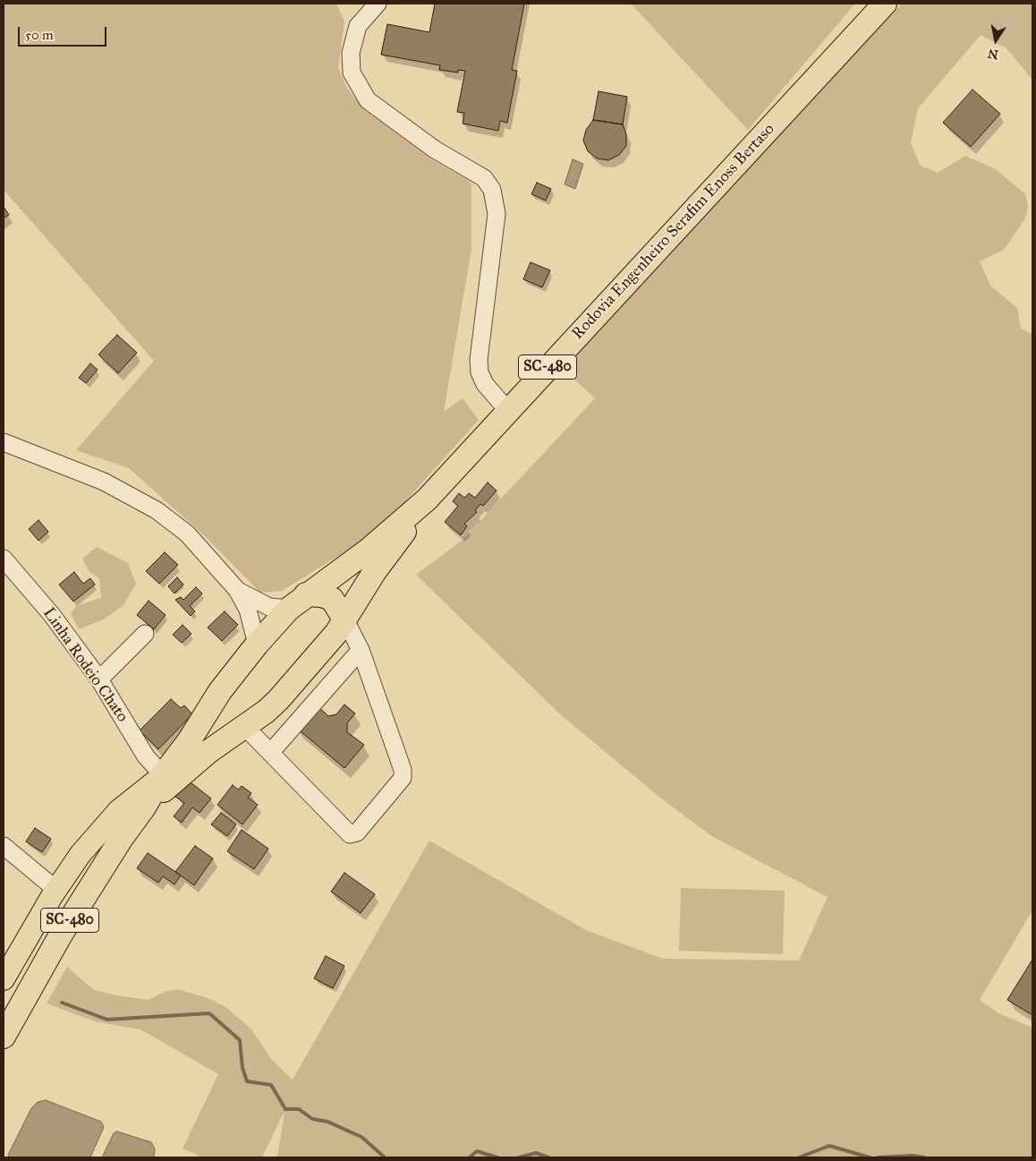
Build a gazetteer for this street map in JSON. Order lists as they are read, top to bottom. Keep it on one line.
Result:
{"streets":{"highway":["Rodovia Engenheiro Serafim Enoss Bertaso","SC-480"],"street":["Linha Rodeio Chato"]},"crossings":[["Rodovia Engenheiro Serafim Enoss Bertaso","Linha Rodeio Chato"]],"scale_bar":"50 m","north":"bottom"}
